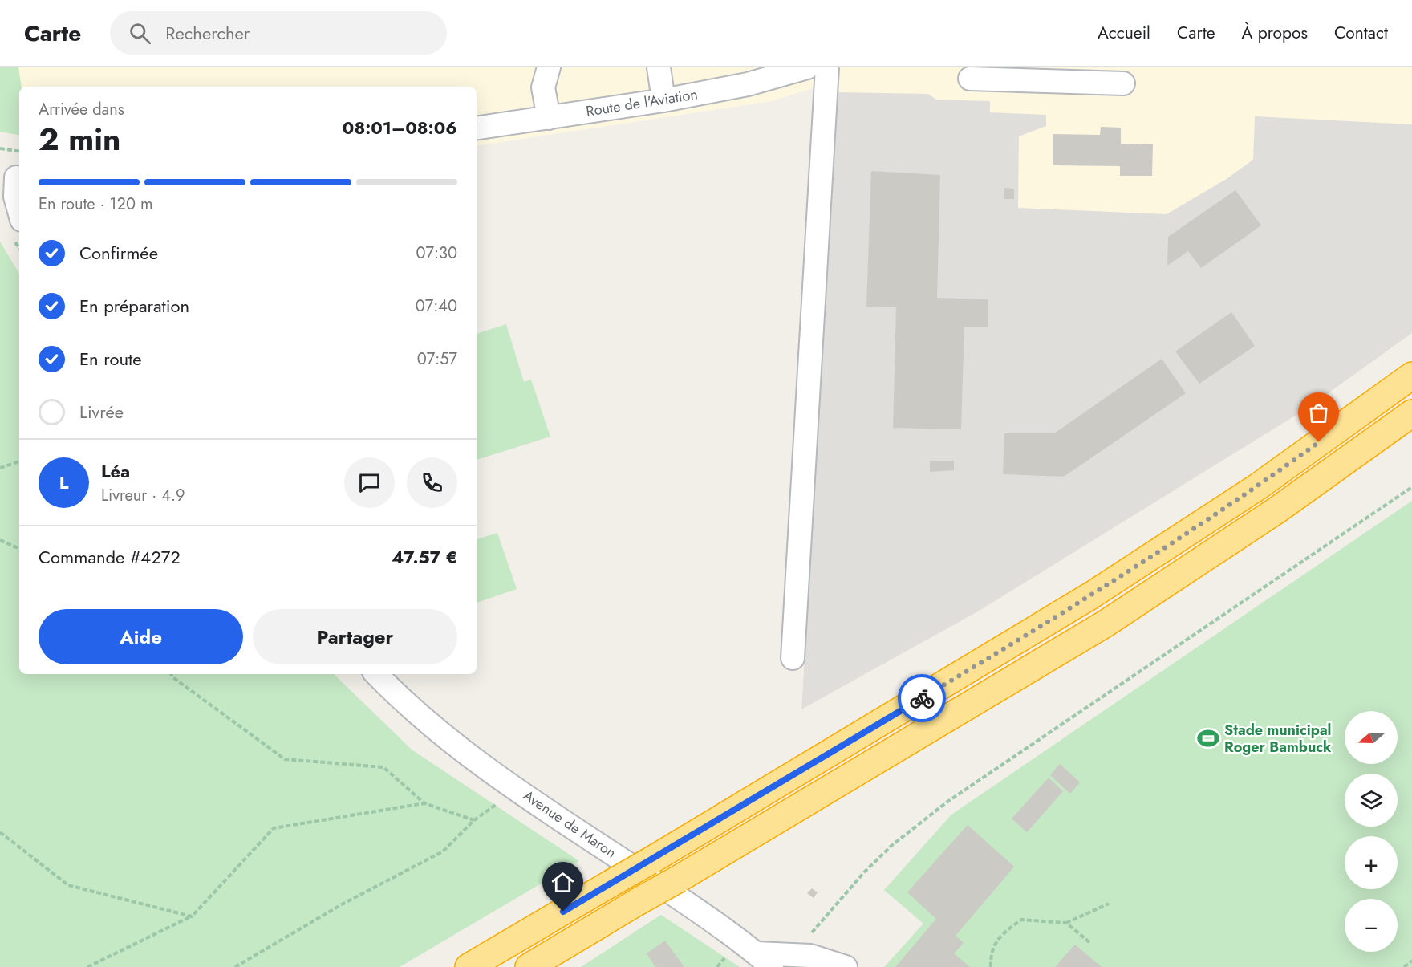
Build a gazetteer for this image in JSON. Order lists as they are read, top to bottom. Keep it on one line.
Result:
{"streets":{"street":["Route de l'Aviation","Avenue de Maron"]},"places":{"sports":["Stade municipal Roger Bambuck"]},"north":"left","page":{"header":"Carte","search":"Rechercher","nav":["Accueil","Carte","À propos","Contact"],"heading":["2 min","Arrivée dans","08:01–08:06"],"panel":["Léa","Livreur · 4.9","Commande #4272","47.57 €"],"bar":"En route · 120 m","list":[["Confirmée","07:30"],["En préparation","07:40"],["En route","07:57"],"Livrée"],"round":"L","buttons":["Aide","Partager"],"map_buttons":["+","−"]}}
